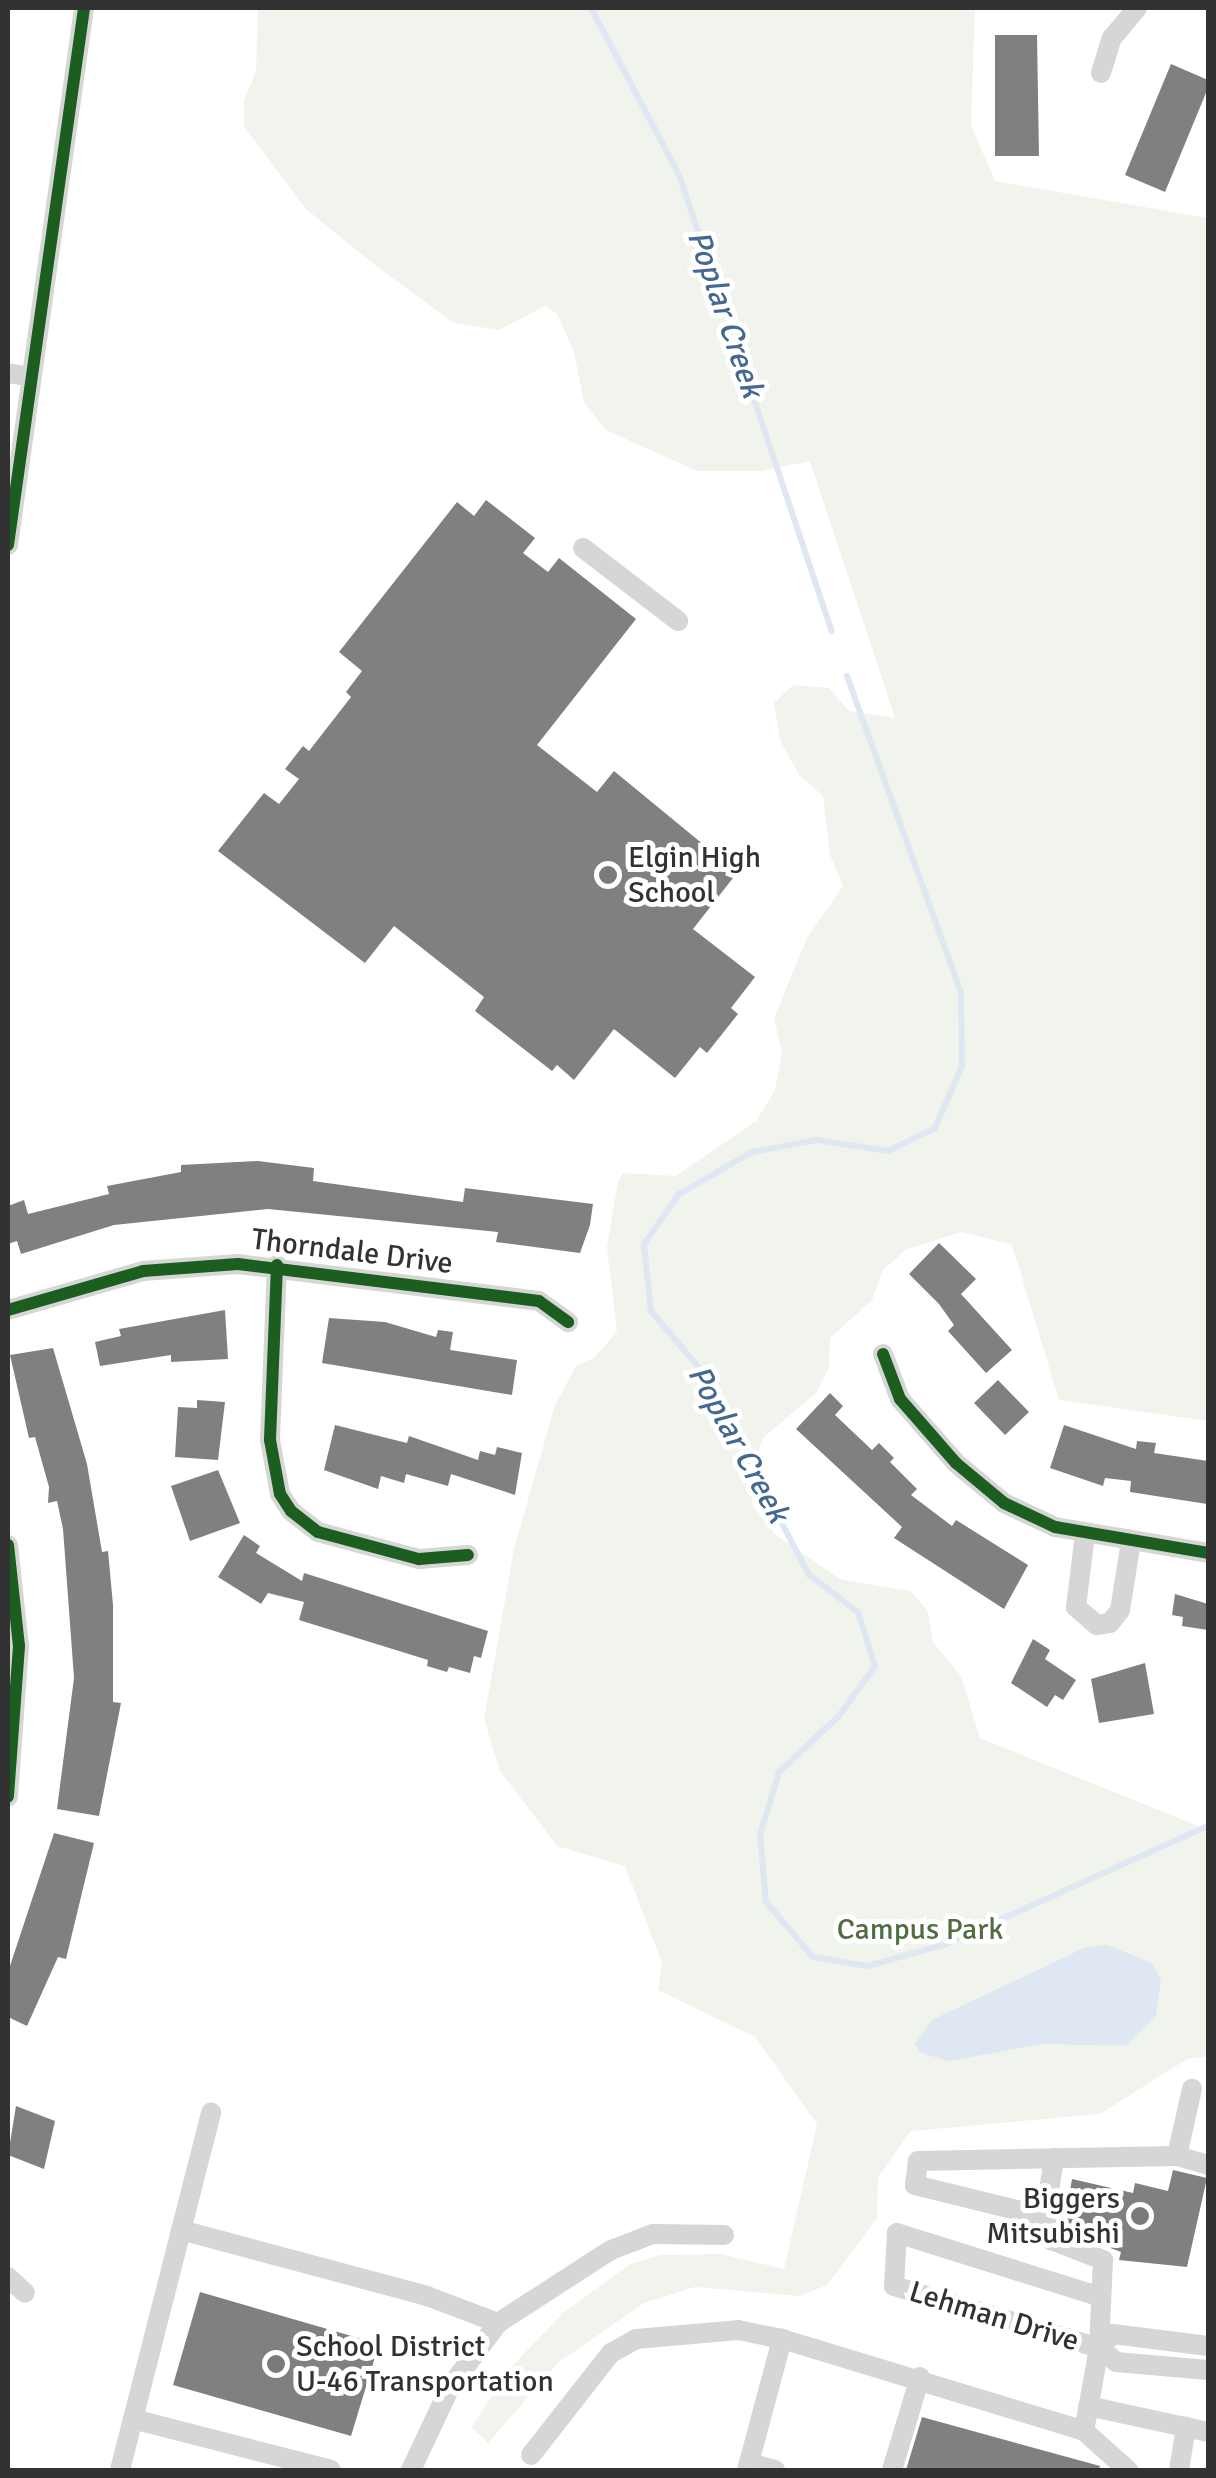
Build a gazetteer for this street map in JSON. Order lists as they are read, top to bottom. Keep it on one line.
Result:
{"streets":{"street":["Thorndale Drive","Lehman Drive"]},"water":["Poplar Creek"],"parks":["Campus Park"],"places":["Elgin High School","Biggers Mitsubishi","School District U-46 Transportation"]}
